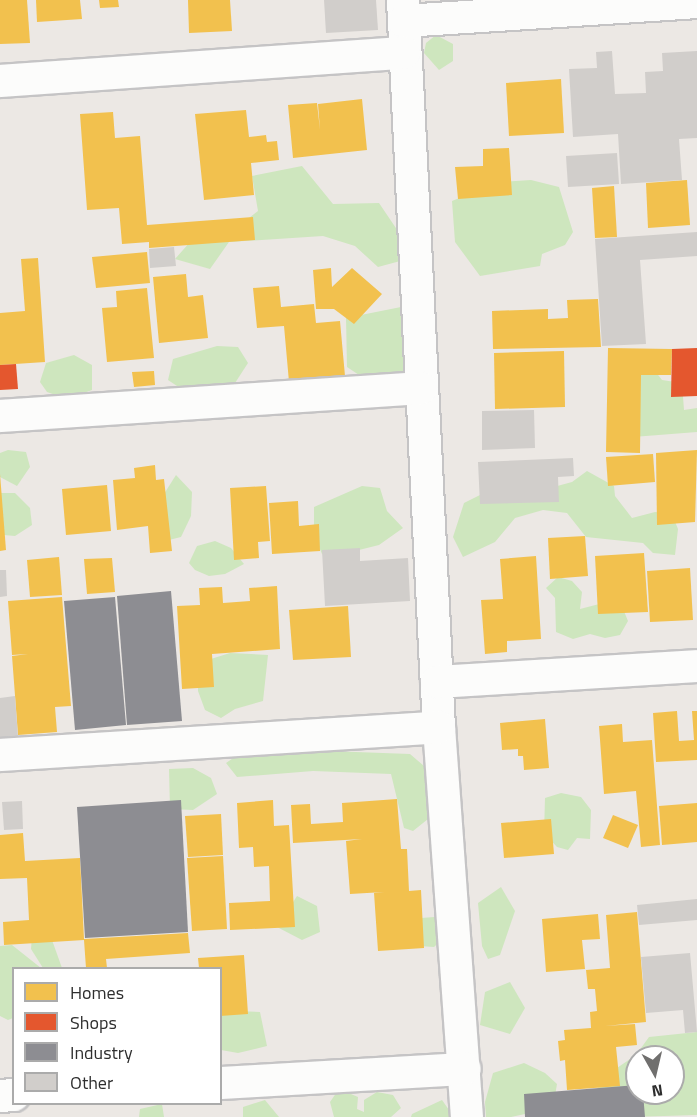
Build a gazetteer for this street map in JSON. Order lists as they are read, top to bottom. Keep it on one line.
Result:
{"legend":["Homes","Shops","Industry","Other"],"north":"bottom"}
